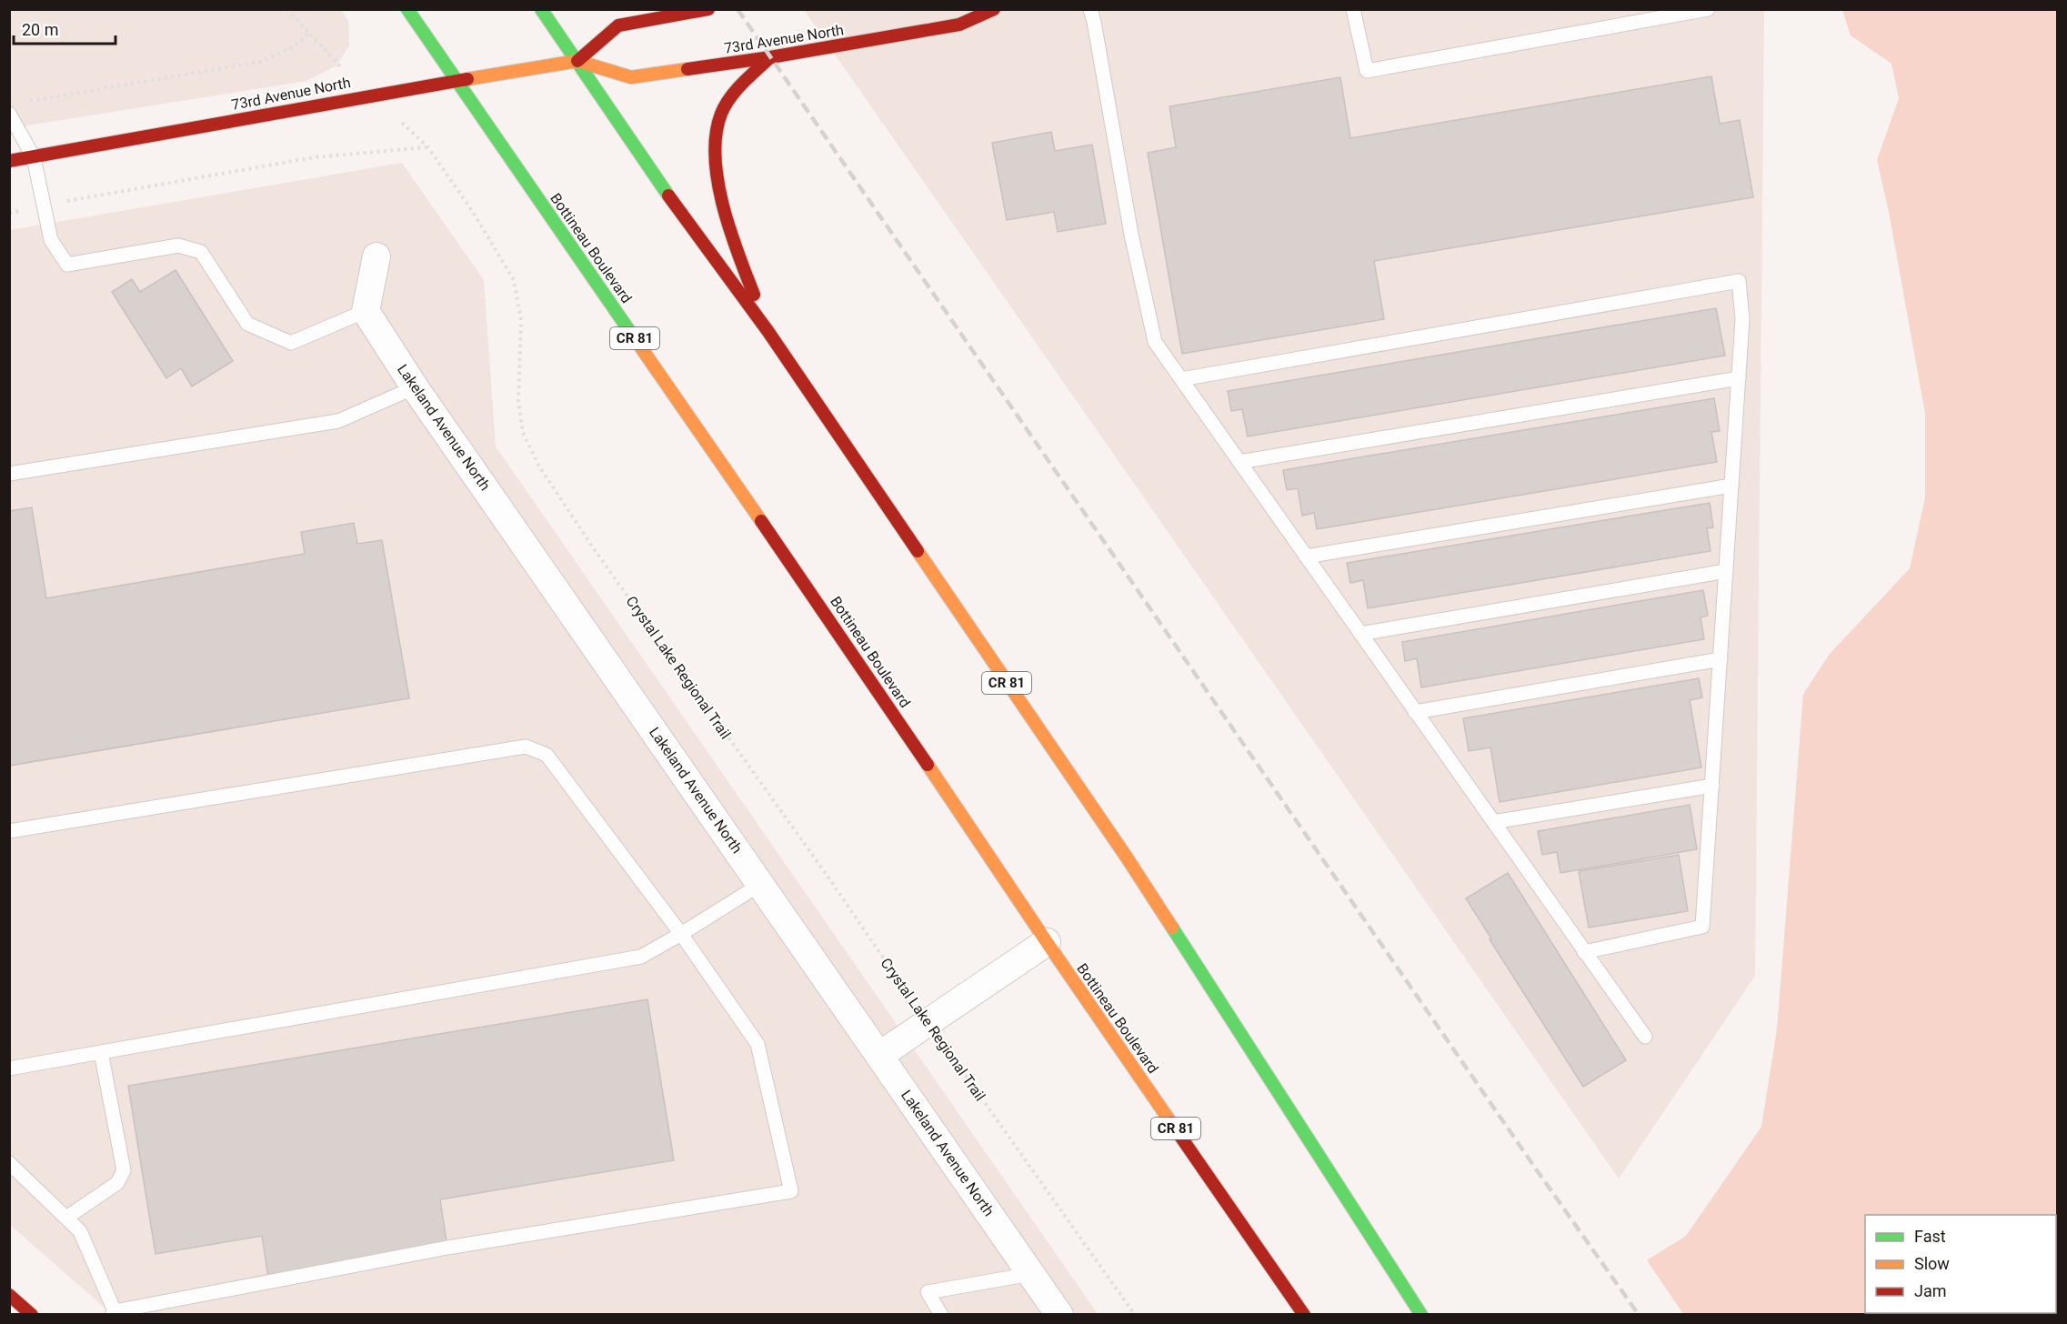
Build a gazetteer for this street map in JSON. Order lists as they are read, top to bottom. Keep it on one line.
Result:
{"streets":{"main road":["73rd Avenue North","Bottineau Boulevard","CR 81"],"street":["Lakeland Avenue North"],"path":["Crystal Lake Regional Trail"]},"crossings":[["73rd Avenue North","Bottineau Boulevard"],["73rd Avenue North","CR 81"],["73rd Avenue North","Crystal Lake Regional Trail"]],"legend":["Fast","Slow","Jam"],"scale_bar":"20 m"}
